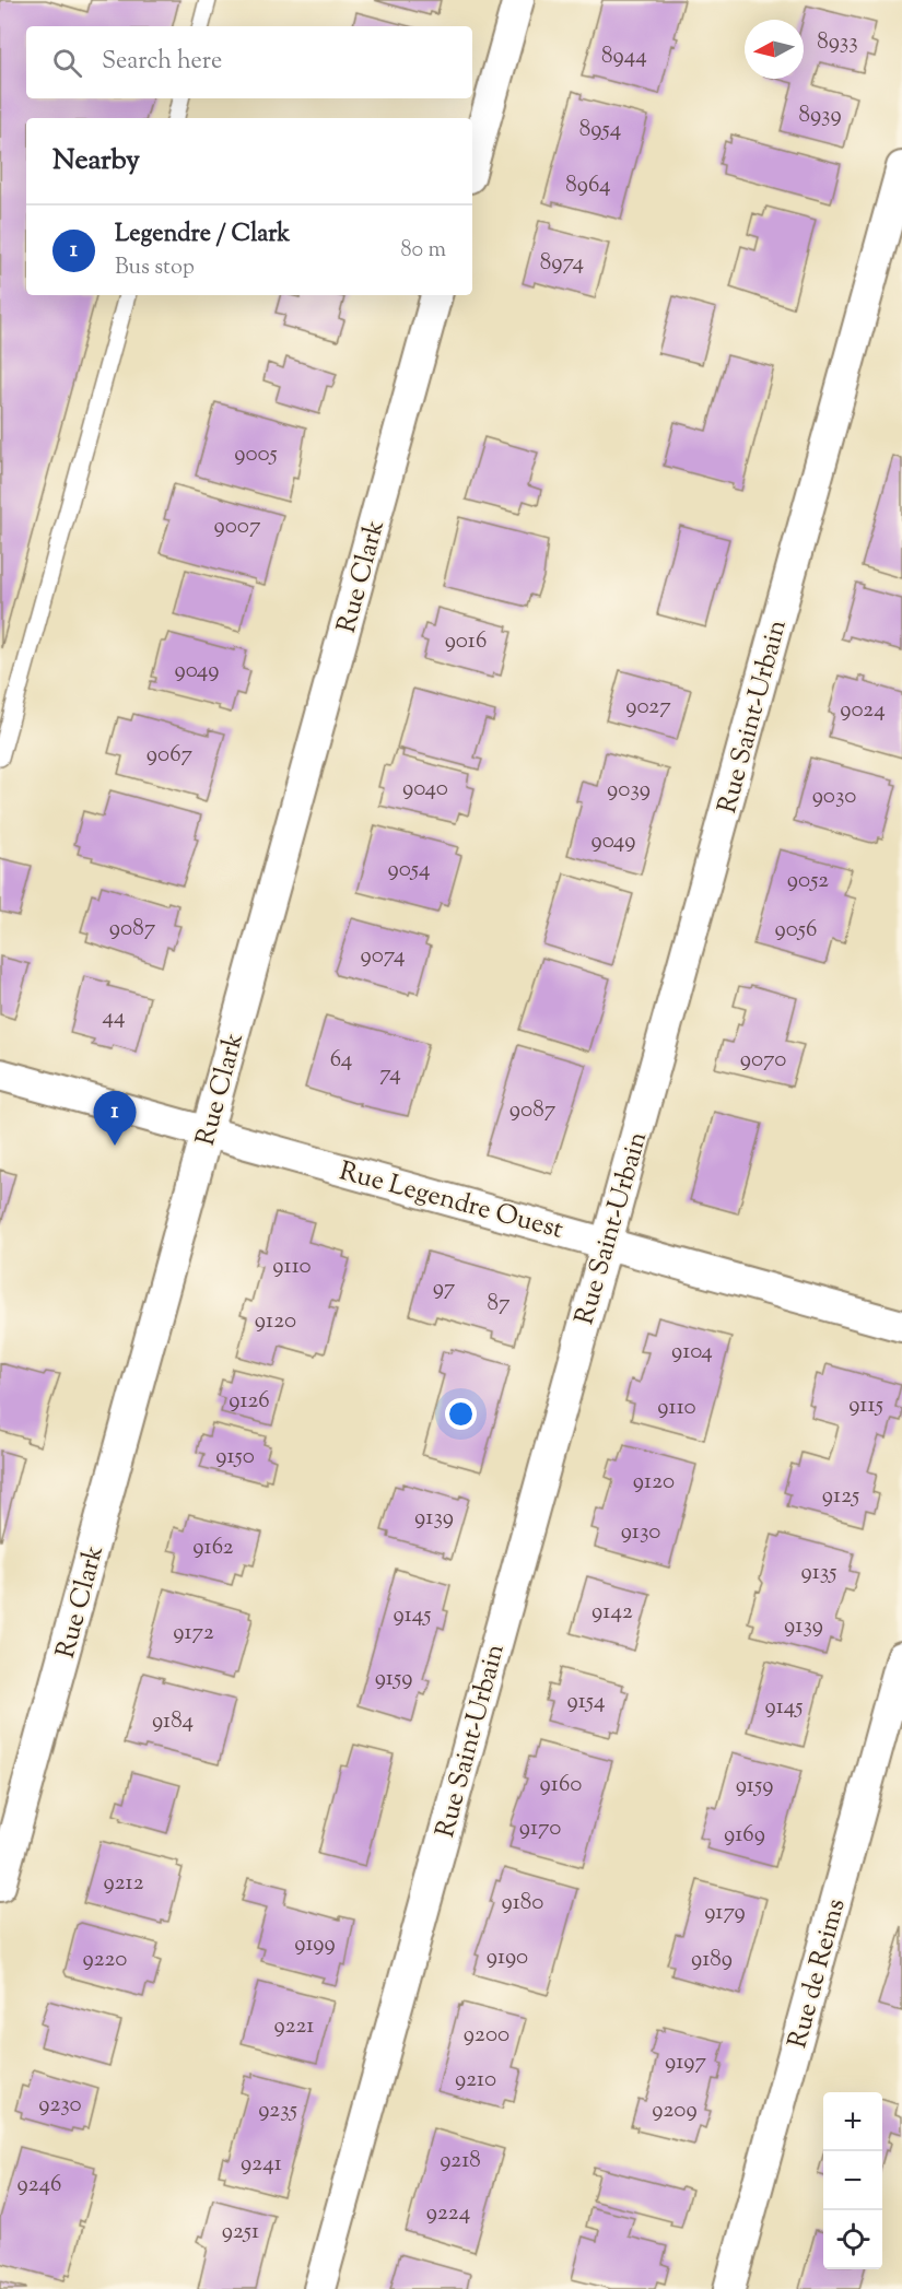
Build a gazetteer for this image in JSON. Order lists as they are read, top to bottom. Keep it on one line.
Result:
{"streets":{"street":["Rue Clark","Rue Saint-Urbain","Rue Legendre Ouest","Rue de Reims"]},"crossings":[["Rue Clark","Rue Legendre Ouest"],["Rue Saint-Urbain","Rue Legendre Ouest"]],"house_numbers":["8933","8944","8939","8954","8964","8974","9005","9007","9016","9049","9027","9024","9067","9040","9039","9030","9049","9054","9052","9087","9056","9074","44","64","9070","74","9087","9110","97","87","9120","9104","9126","9115","9110","9150","9120","9125","9139","9130","9162","9135","9142","9145","9139","9172","9159","9154","9145","9184","9160","9159","9170","9169","9212","9180","9179","9199","9190","9220","9189","9221","9200","9197","9210","9230","9235","9209","9218","9241","9246","9224","9251"],"north":"left","page":{"search":"Search here","heading":"Nearby","list":[{"mark":"1","name":"Legendre / Clark","note":"Bus stop","value":"80 m"}],"pins":"1","map_buttons":["+","−"]}}
